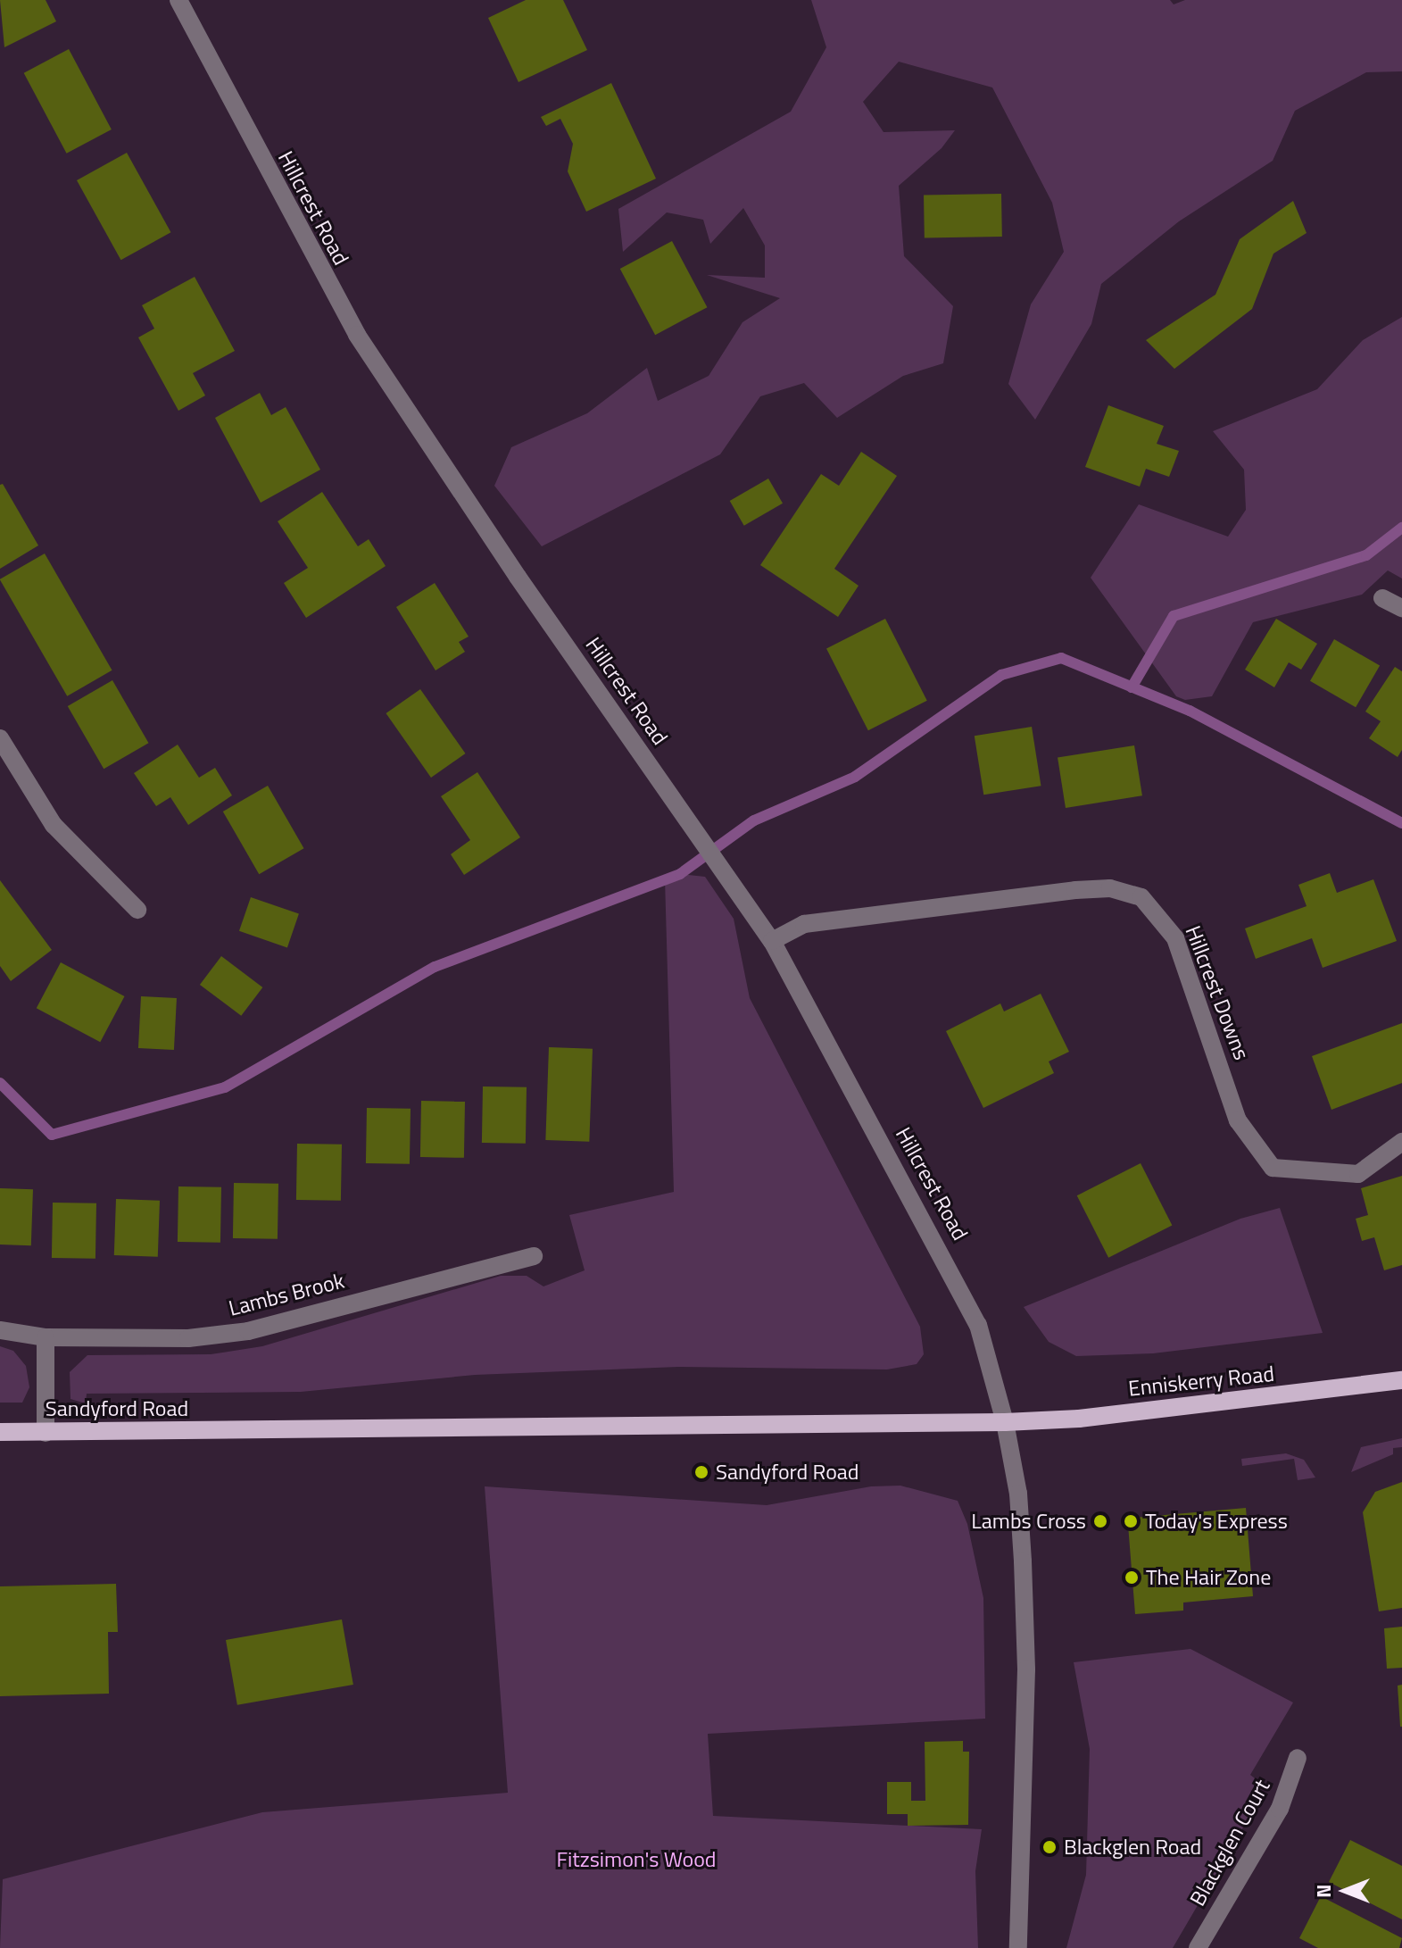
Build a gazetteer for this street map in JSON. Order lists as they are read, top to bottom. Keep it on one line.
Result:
{"streets":{"main road":["Enniskerry Road","Sandyford Road"],"street":["Hillcrest Road","Hillcrest Downs","Lambs Brook","Blackglen Court"]},"crossings":[["Hillcrest Road","Hillcrest Downs"],["Hillcrest Road","Enniskerry Road"],["Hillcrest Road","Sandyford Road"],["Enniskerry Road","Sandyford Road"]],"parks":["Fitzsimon's Wood"],"places":["Sandyford Road","Lambs Cross","Today's Express","The Hair Zone","Blackglen Road"],"north":"left"}
